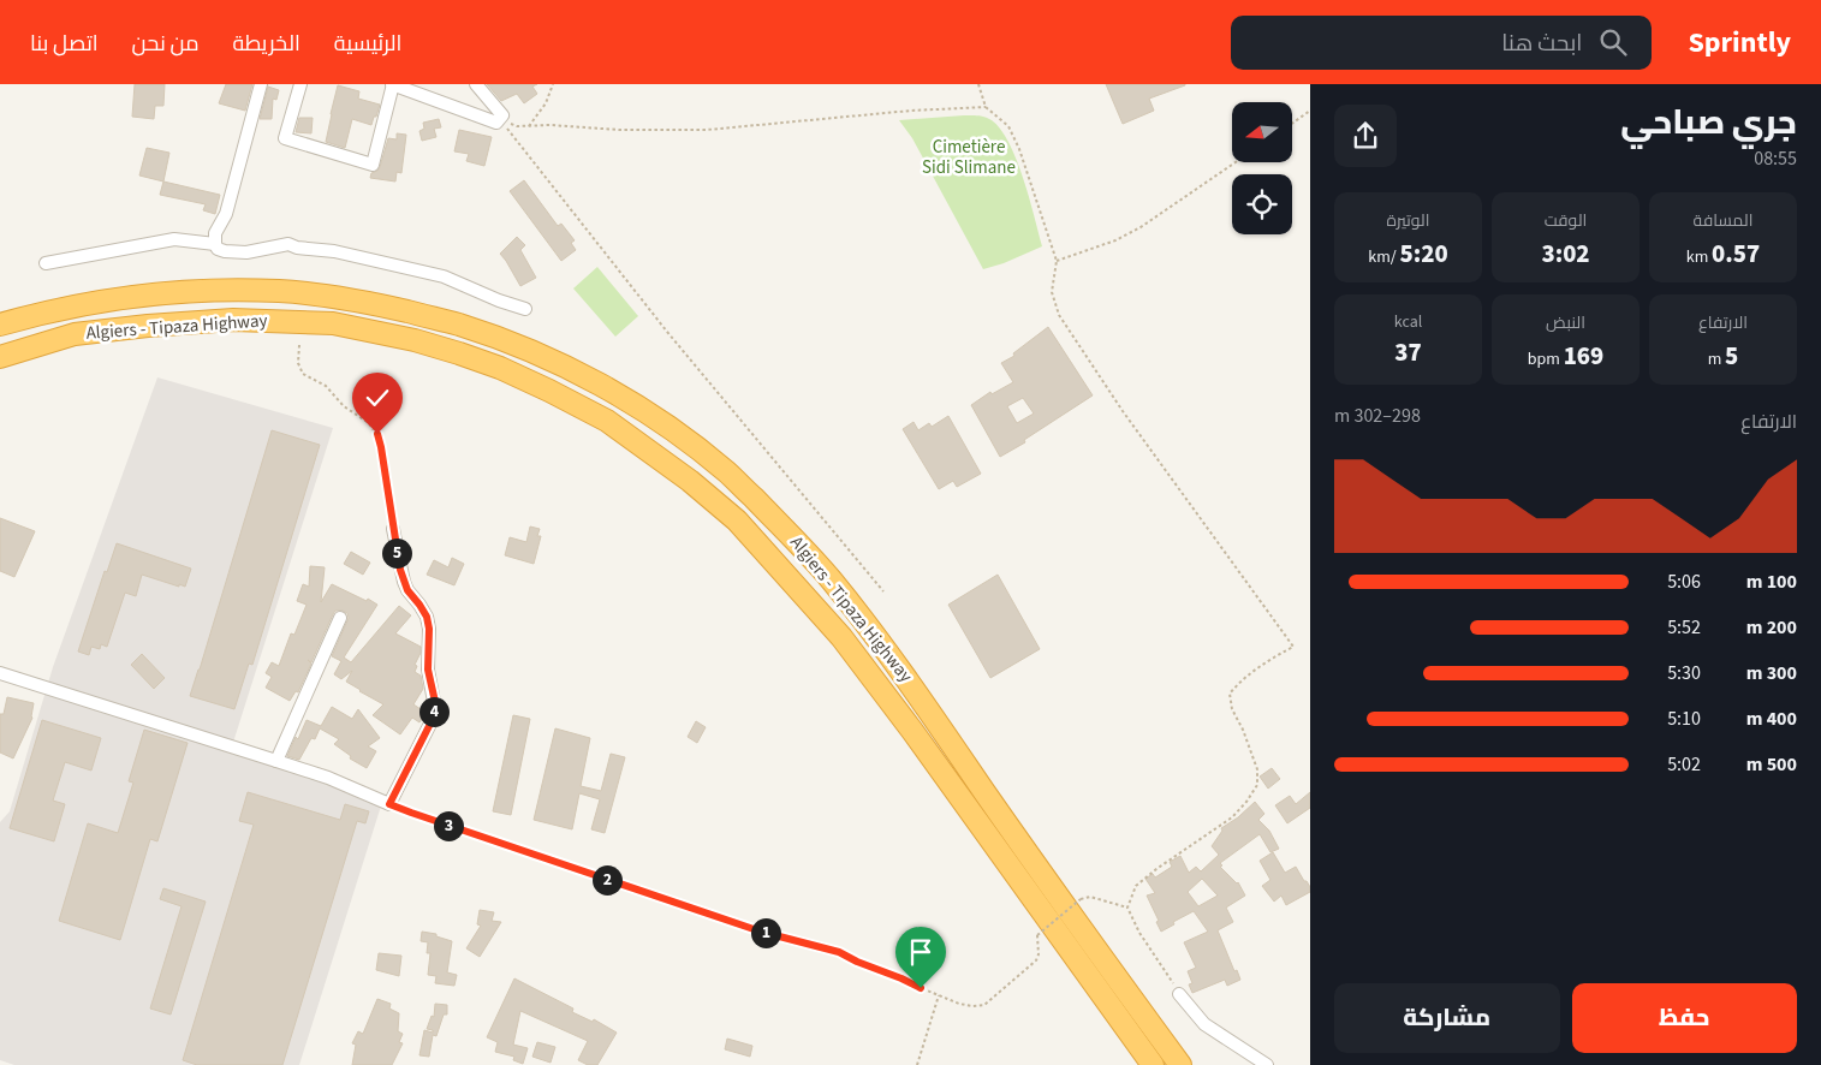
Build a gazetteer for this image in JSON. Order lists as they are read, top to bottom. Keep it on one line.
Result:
{"streets":{"highway":["Algiers - Tipaza Highway"]},"parks":["Cimetière Sidi Slimane"],"north":"left","page":{"header":"Sprintly","search":"ابحث هنا","nav":["الرئيسية","الخريطة","من نحن","اتصل بنا"],"heading":["جري صباحي","08:55"],"stats":[["المسافة","0.57 km"],["الوقت","3:02"],["الوتيرة","5:20 /km"],["الارتفاع","5 m"],["النبض","169 bpm"],["kcal","37"]],"chart":["الارتفاع","298–302 m"],"pins":["5","4","3","2","1"],"list":[{"name":"100 m","note":"5:06"},{"name":"200 m","note":"5:52"},{"name":"300 m","note":"5:30"},{"name":"400 m","note":"5:10"},{"name":"500 m","note":"5:02"}],"buttons":["حفظ","مشاركة"]}}
